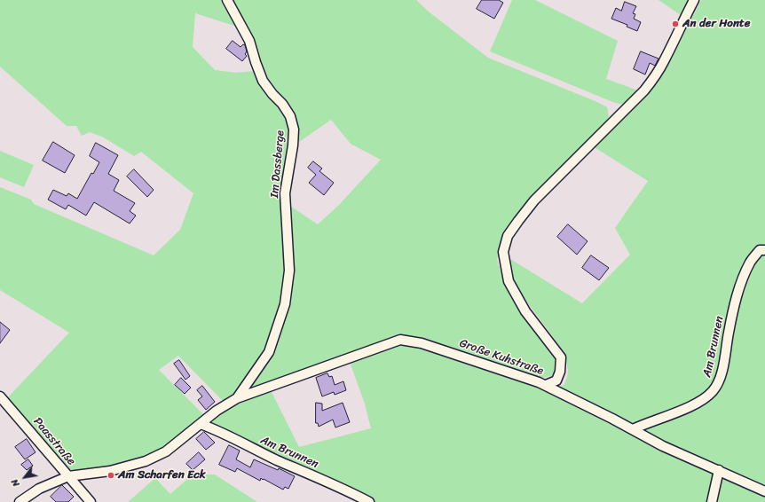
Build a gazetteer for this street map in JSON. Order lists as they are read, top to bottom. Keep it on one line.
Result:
{"streets":{"street":["Im Dassberge","Am Brunnen","Große Kuhstraße","Paasstraße"]},"crossings":[["Im Dassberge","Große Kuhstraße"],["Am Brunnen","Große Kuhstraße"],["Große Kuhstraße","Paasstraße"]],"places":["An der Honte","Am Scharfen Eck"],"north":"bottom left"}
